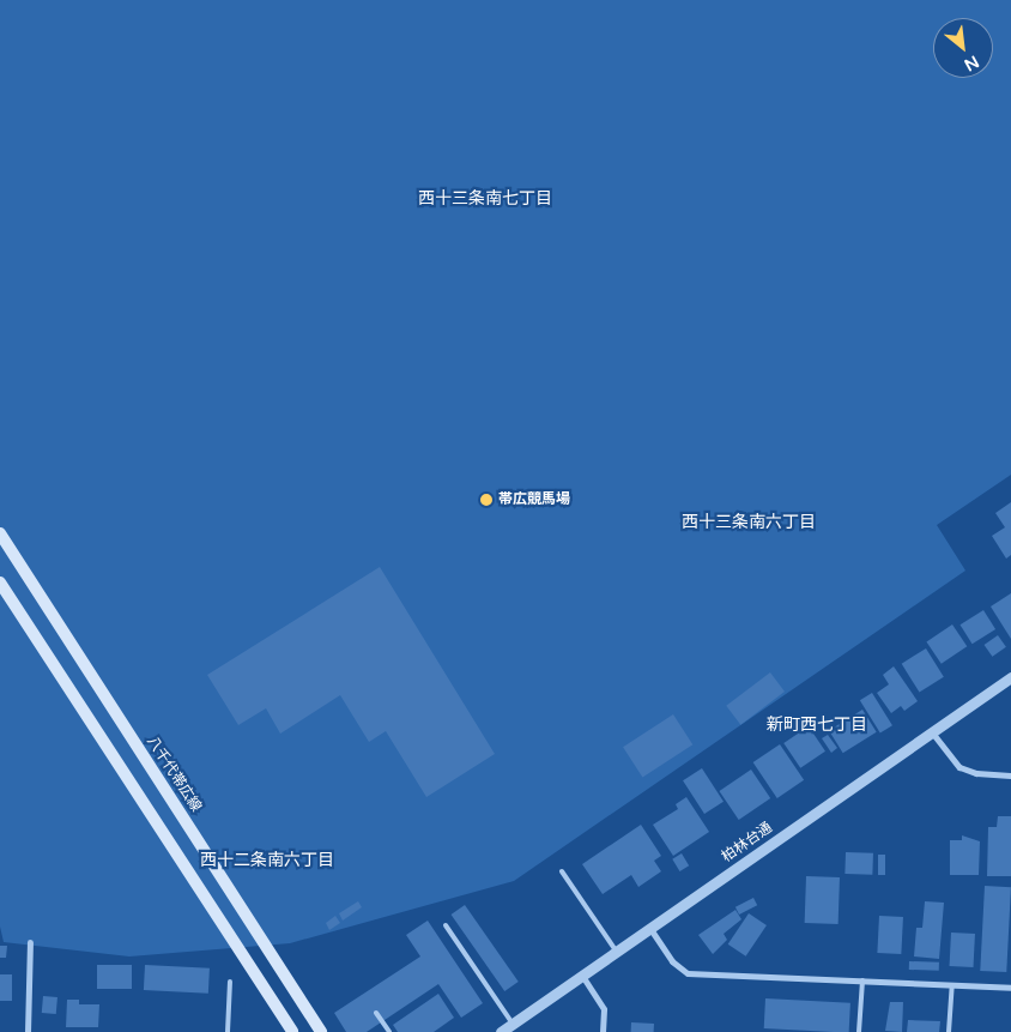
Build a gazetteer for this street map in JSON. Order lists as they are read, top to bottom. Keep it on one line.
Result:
{"streets":{"main road":["八千代帯広線"],"street":["柏林台通"]},"districts":["西十三条南七丁目","西十三条南六丁目","新町西七丁目","西十二条南六丁目"],"places":["帯広競馬場"],"north":"bottom right"}
